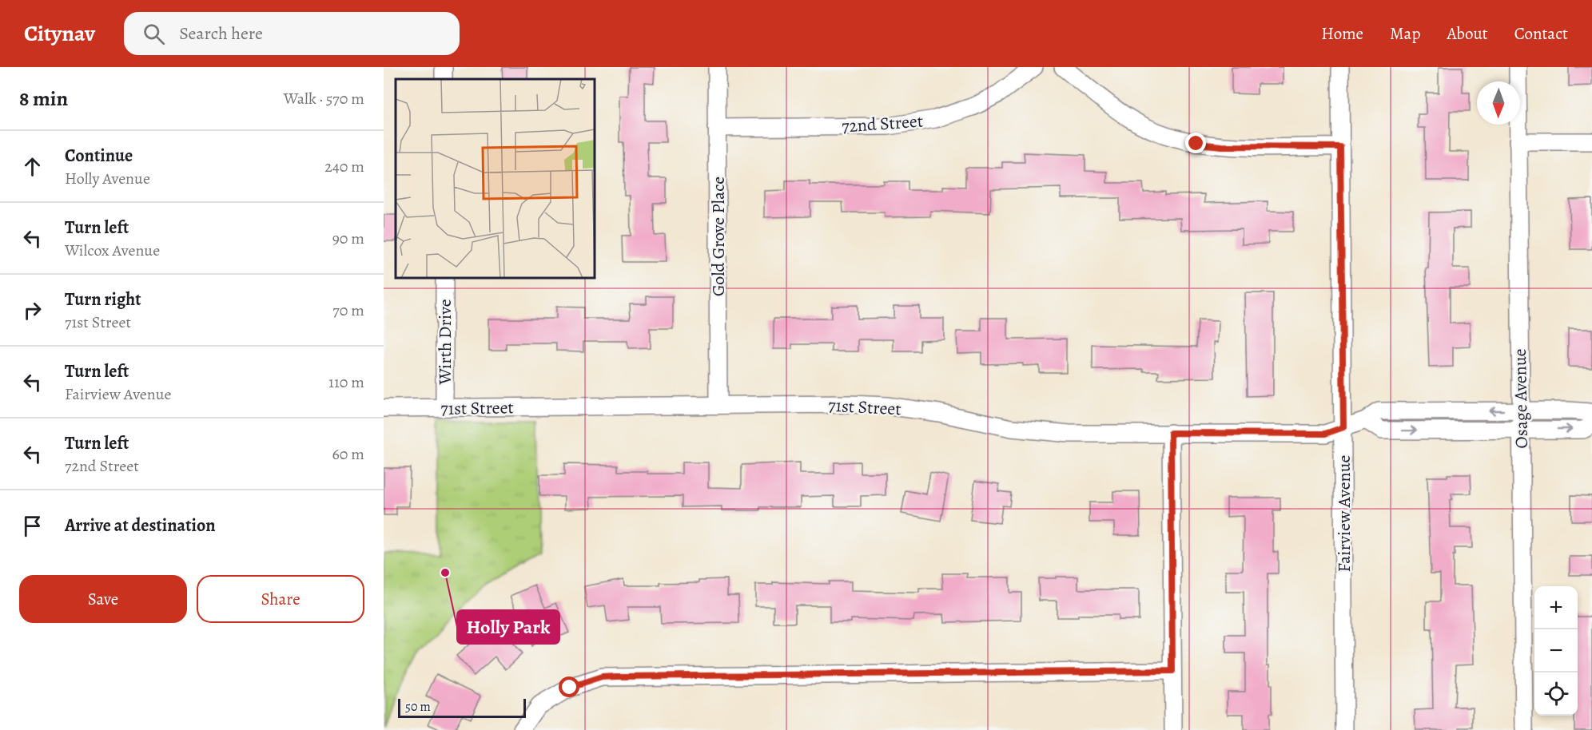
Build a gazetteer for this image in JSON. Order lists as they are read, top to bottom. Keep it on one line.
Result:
{"streets":{"street":["72nd Street","Gold Grove Place","Wirth Drive","Osage Avenue","71st Street","Fairview Avenue"]},"crossings":[["72nd Street","Gold Grove Place"],["Gold Grove Place","71st Street"],["Wirth Drive","71st Street"],["Osage Avenue","71st Street"],["71st Street","Fairview Avenue"]],"places":["Holly Park"],"scale_bar":"50 m","north":"bottom","page":{"header":"Citynav","search":"Search here","nav":["Home","Map","About","Contact"],"heading":["8 min","Walk · 570 m"],"list":[["Continue","Holly Avenue","240 m"],["Turn left","Wilcox Avenue","90 m"],["Turn right","71st Street","70 m"],["Turn left","Fairview Avenue","110 m"],["Turn left","72nd Street","60 m"],"Arrive at destination"],"buttons":["Save","Share"],"map_buttons":["+","−"],"scale":"50 m"}}
